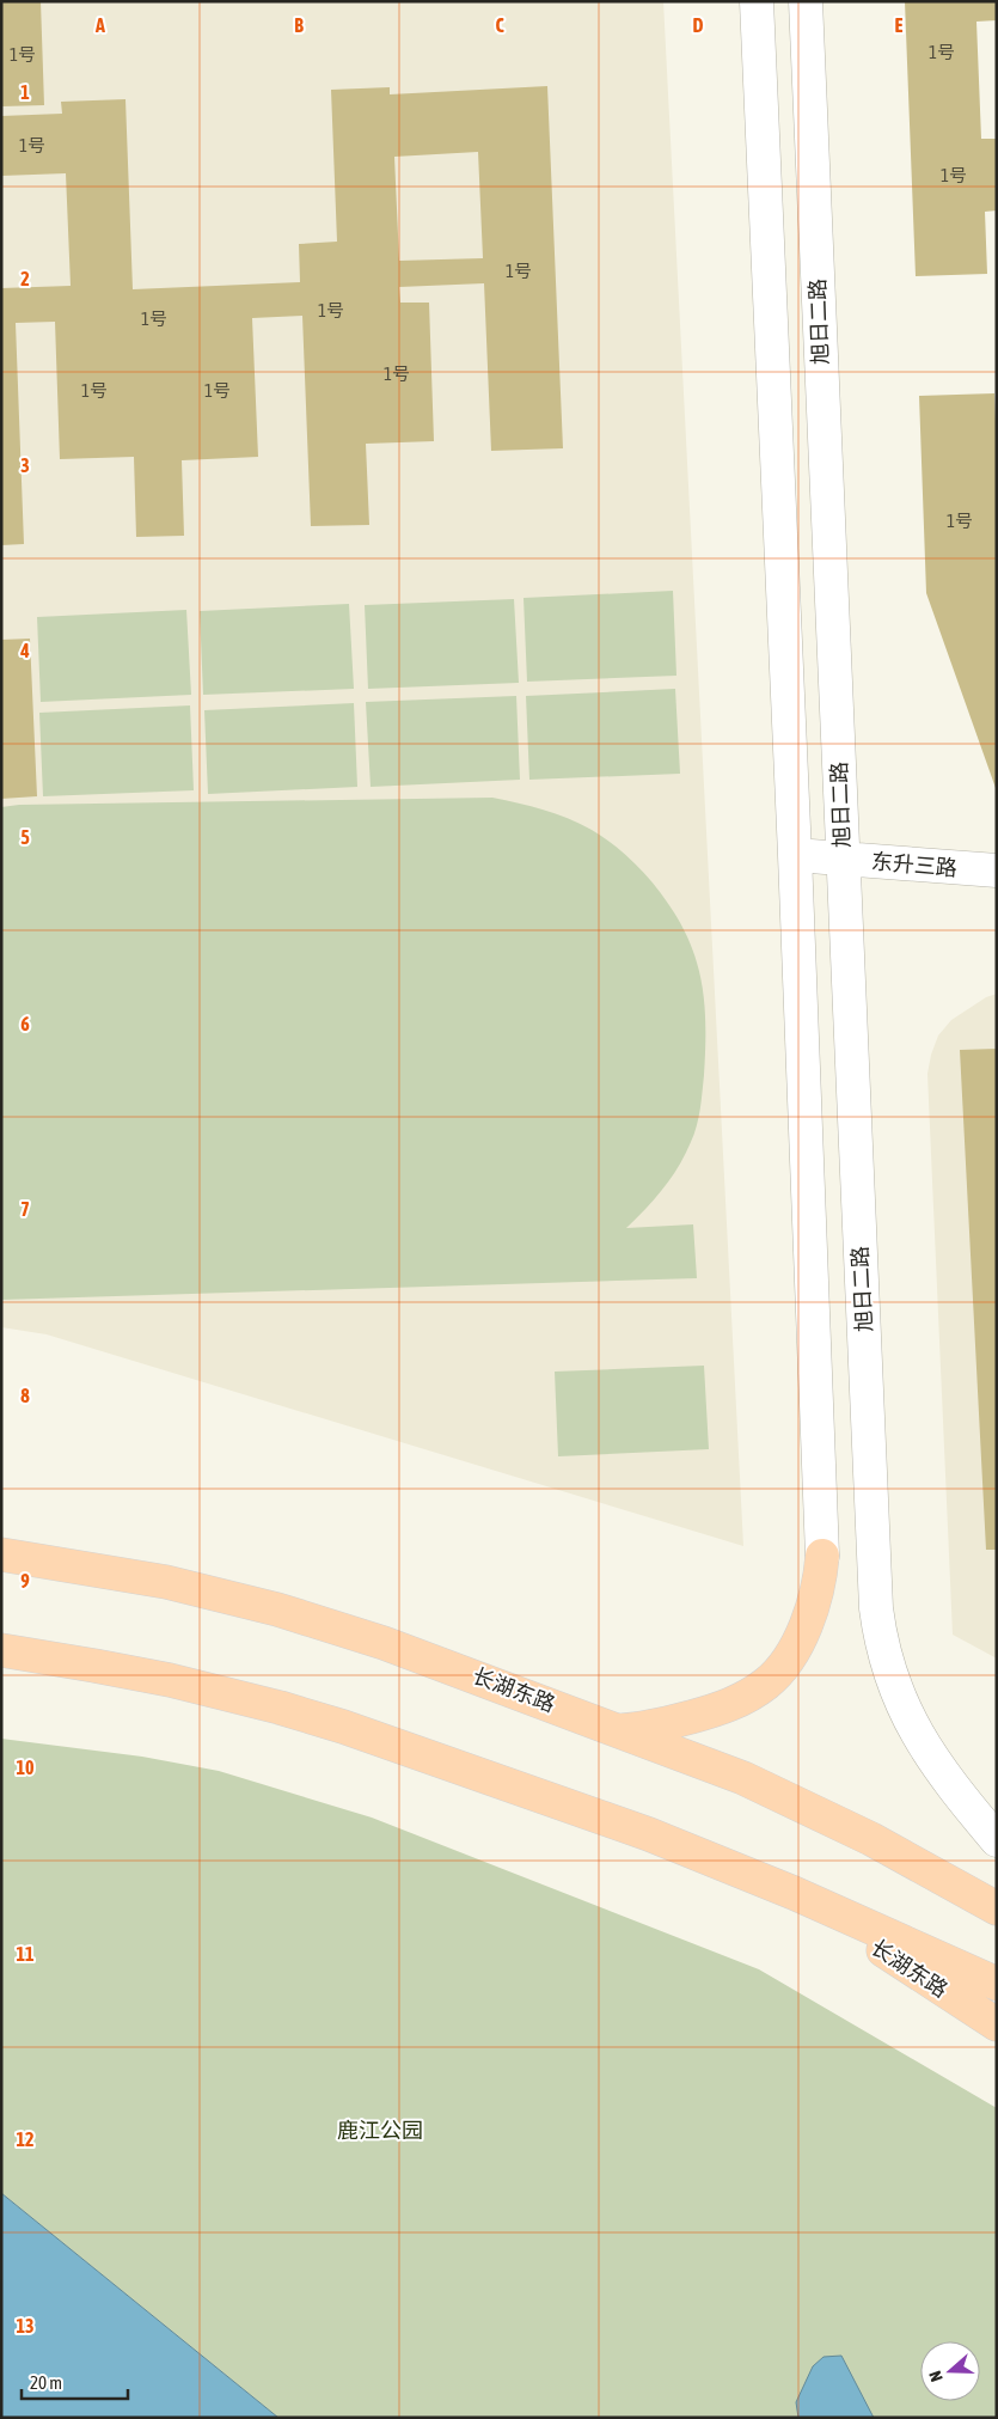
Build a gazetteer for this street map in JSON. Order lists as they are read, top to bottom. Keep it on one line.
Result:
{"streets":{"main road":["长湖东路"],"street":["旭日二路","东升三路"]},"crossings":[["旭日二路","东升三路"]],"parks":["鹿江公园"],"house_numbers":["1号","1号","1号","1号","1号","1号","1号","1号","1号","1号","1号"],"scale_bar":"20 m","north":"left","grid":{"columns":["A","B","C","D","E"],"rows":["1","2","3","4","5","6","7","8","9","10","11","12","13"]}}
